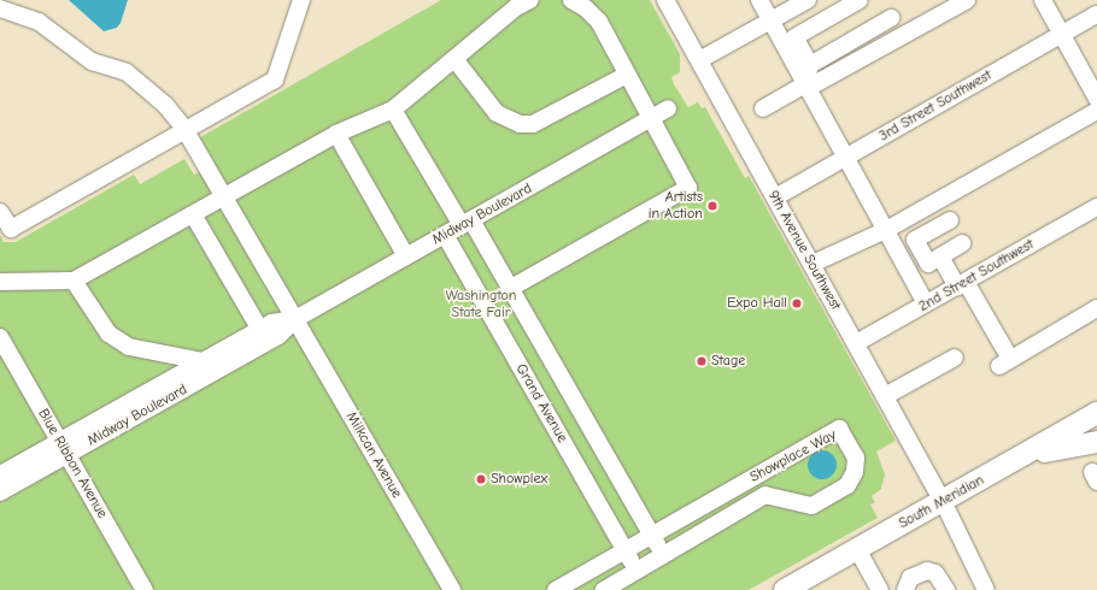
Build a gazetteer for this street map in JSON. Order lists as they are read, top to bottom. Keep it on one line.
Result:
{"streets":{"main road":["South Meridian"],"street":["3rd Street Southwest","Midway Boulevard","9th Avenue Southwest","2nd Street Southwest","Grand Avenue","Milkcan Avenue","Showplace Way","Blue Ribbon Avenue"]},"crossings":[["3rd Street Southwest","9th Avenue Southwest"],["Midway Boulevard","Grand Avenue"],["Midway Boulevard","Milkcan Avenue"],["Midway Boulevard","Blue Ribbon Avenue"],["9th Avenue Southwest","2nd Street Southwest"],["9th Avenue Southwest","South Meridian"],["Grand Avenue","Showplace Way"]],"parks":["Washington State Fair"],"places":["Artists in Action","Expo Hall","Stage","Showplex"]}
